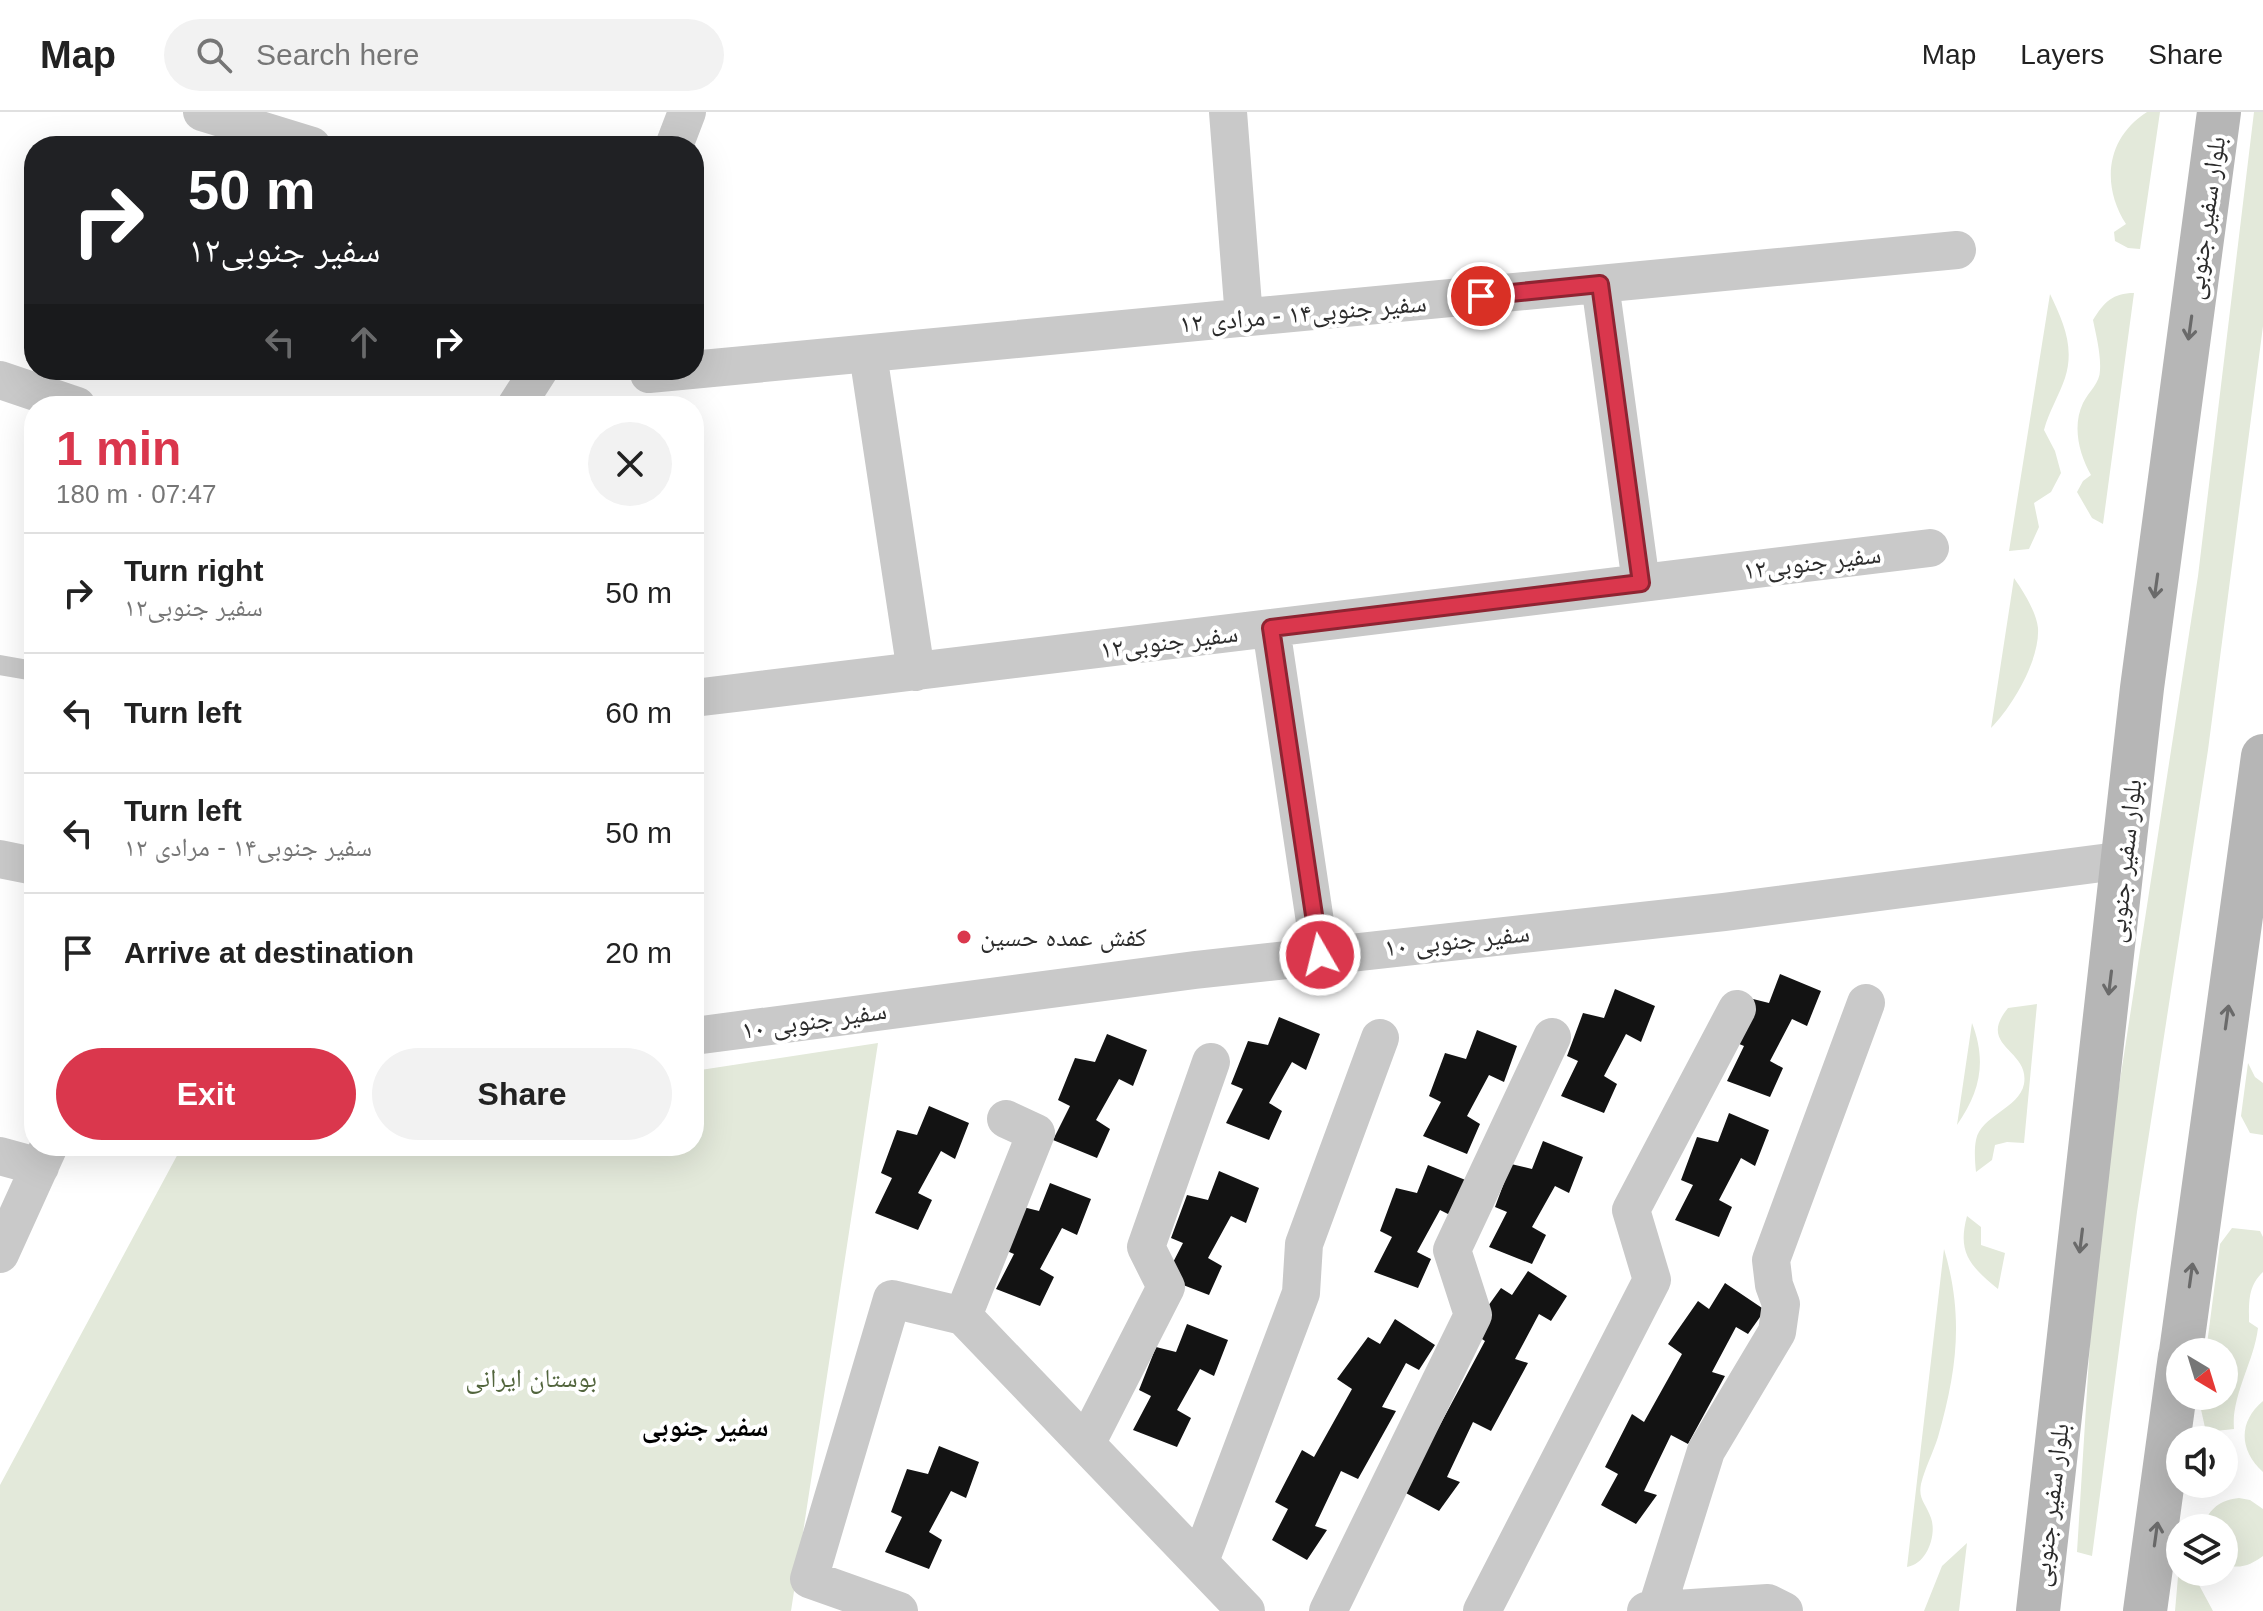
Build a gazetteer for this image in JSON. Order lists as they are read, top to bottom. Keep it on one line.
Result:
{"streets":{"main road":["بلوار سفیر جنوبی"],"street":["سفیر جنوبی۱۴ - مرادی ۱۲","سفیر جنوبی۱۲","سفیر جنوبی ۱۰"]},"crossings":[["بلوار سفیر جنوبی","سفیر جنوبی ۱۰"]],"districts":["سفیر جنوبی"],"parks":["بوستان ایرانی"],"places":["کفش عمده حسین"],"north":"bottom right","page":{"header":"Map","search":"Search here","nav":["Map","Layers","Share"],"turn":["50 m","سفیر جنوبی۱۲"],"heading":["1 min","180 m · 07:47"],"list":[{"name":"Turn right","note":"سفیر جنوبی۱۲","value":"50 m"},{"name":"Turn left","value":"60 m"},{"name":"Turn left","note":"سفیر جنوبی۱۴ - مرادی ۱۲","value":"50 m"},{"name":"Arrive at destination","value":"20 m"}],"buttons":["Exit","Share"]}}
